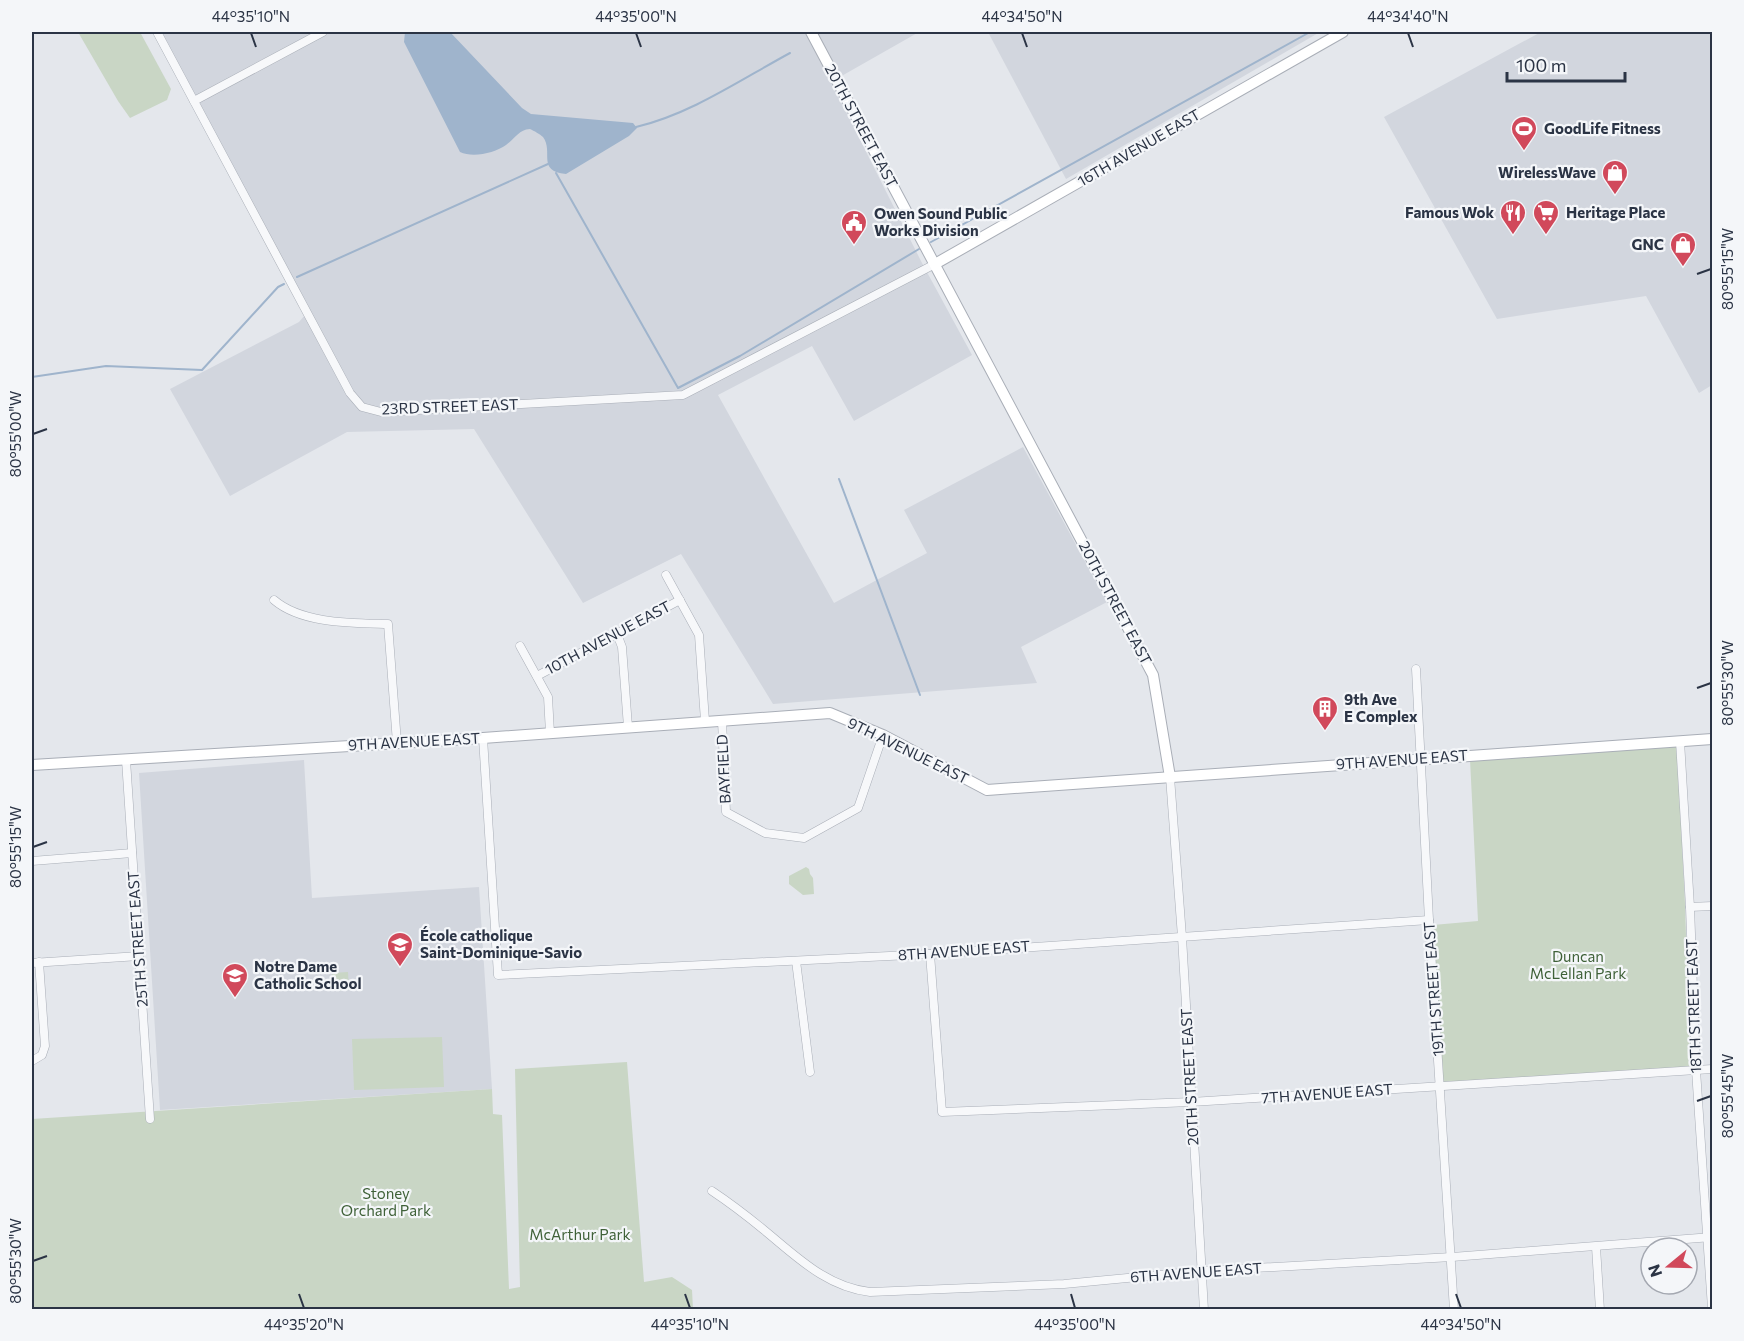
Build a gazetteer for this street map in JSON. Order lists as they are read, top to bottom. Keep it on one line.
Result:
{"streets":{"street":["20TH STREET EAST","16TH AVENUE EAST","23RD STREET EAST","10TH AVENUE EAST","9TH AVENUE EAST","BAYFIELD","25TH STREET EAST","8TH AVENUE EAST","19TH STREET EAST","18TH STREET EAST","7TH AVENUE EAST","6TH AVENUE EAST"]},"crossings":[["20TH STREET EAST","16TH AVENUE EAST"],["20TH STREET EAST","23RD STREET EAST"],["20TH STREET EAST","9TH AVENUE EAST"],["20TH STREET EAST","8TH AVENUE EAST"],["20TH STREET EAST","7TH AVENUE EAST"],["20TH STREET EAST","6TH AVENUE EAST"],["16TH AVENUE EAST","23RD STREET EAST"],["9TH AVENUE EAST","BAYFIELD"],["9TH AVENUE EAST","25TH STREET EAST"],["9TH AVENUE EAST","8TH AVENUE EAST"],["9TH AVENUE EAST","19TH STREET EAST"],["9TH AVENUE EAST","18TH STREET EAST"],["8TH AVENUE EAST","19TH STREET EAST"],["8TH AVENUE EAST","7TH AVENUE EAST"],["19TH STREET EAST","7TH AVENUE EAST"],["19TH STREET EAST","6TH AVENUE EAST"],["18TH STREET EAST","7TH AVENUE EAST"],["18TH STREET EAST","6TH AVENUE EAST"]],"parks":["Duncan McLellan Park","Stoney Orchard Park","McArthur Park"],"places":{"sports":["GoodLife Fitness"],"shop":["WirelessWave","GNC"],"restaurant":["Famous Wok"],"supermarket":["Heritage Place"],"public building":["Owen Sound Public Works Division"],"building":["9th Ave E Complex"],"school or university":["École catholique Saint-Dominique-Savio","Notre Dame Catholic School"]},"scale_bar":"100 m","north":"left","coordinates":["44°35'10\"N","44°35'00\"N","44°34'50\"N","44°34'40\"N","80°55'15\"W","80°55'00\"W","80°55'30\"W","80°55'45\"W","44°35'20\"N"]}
